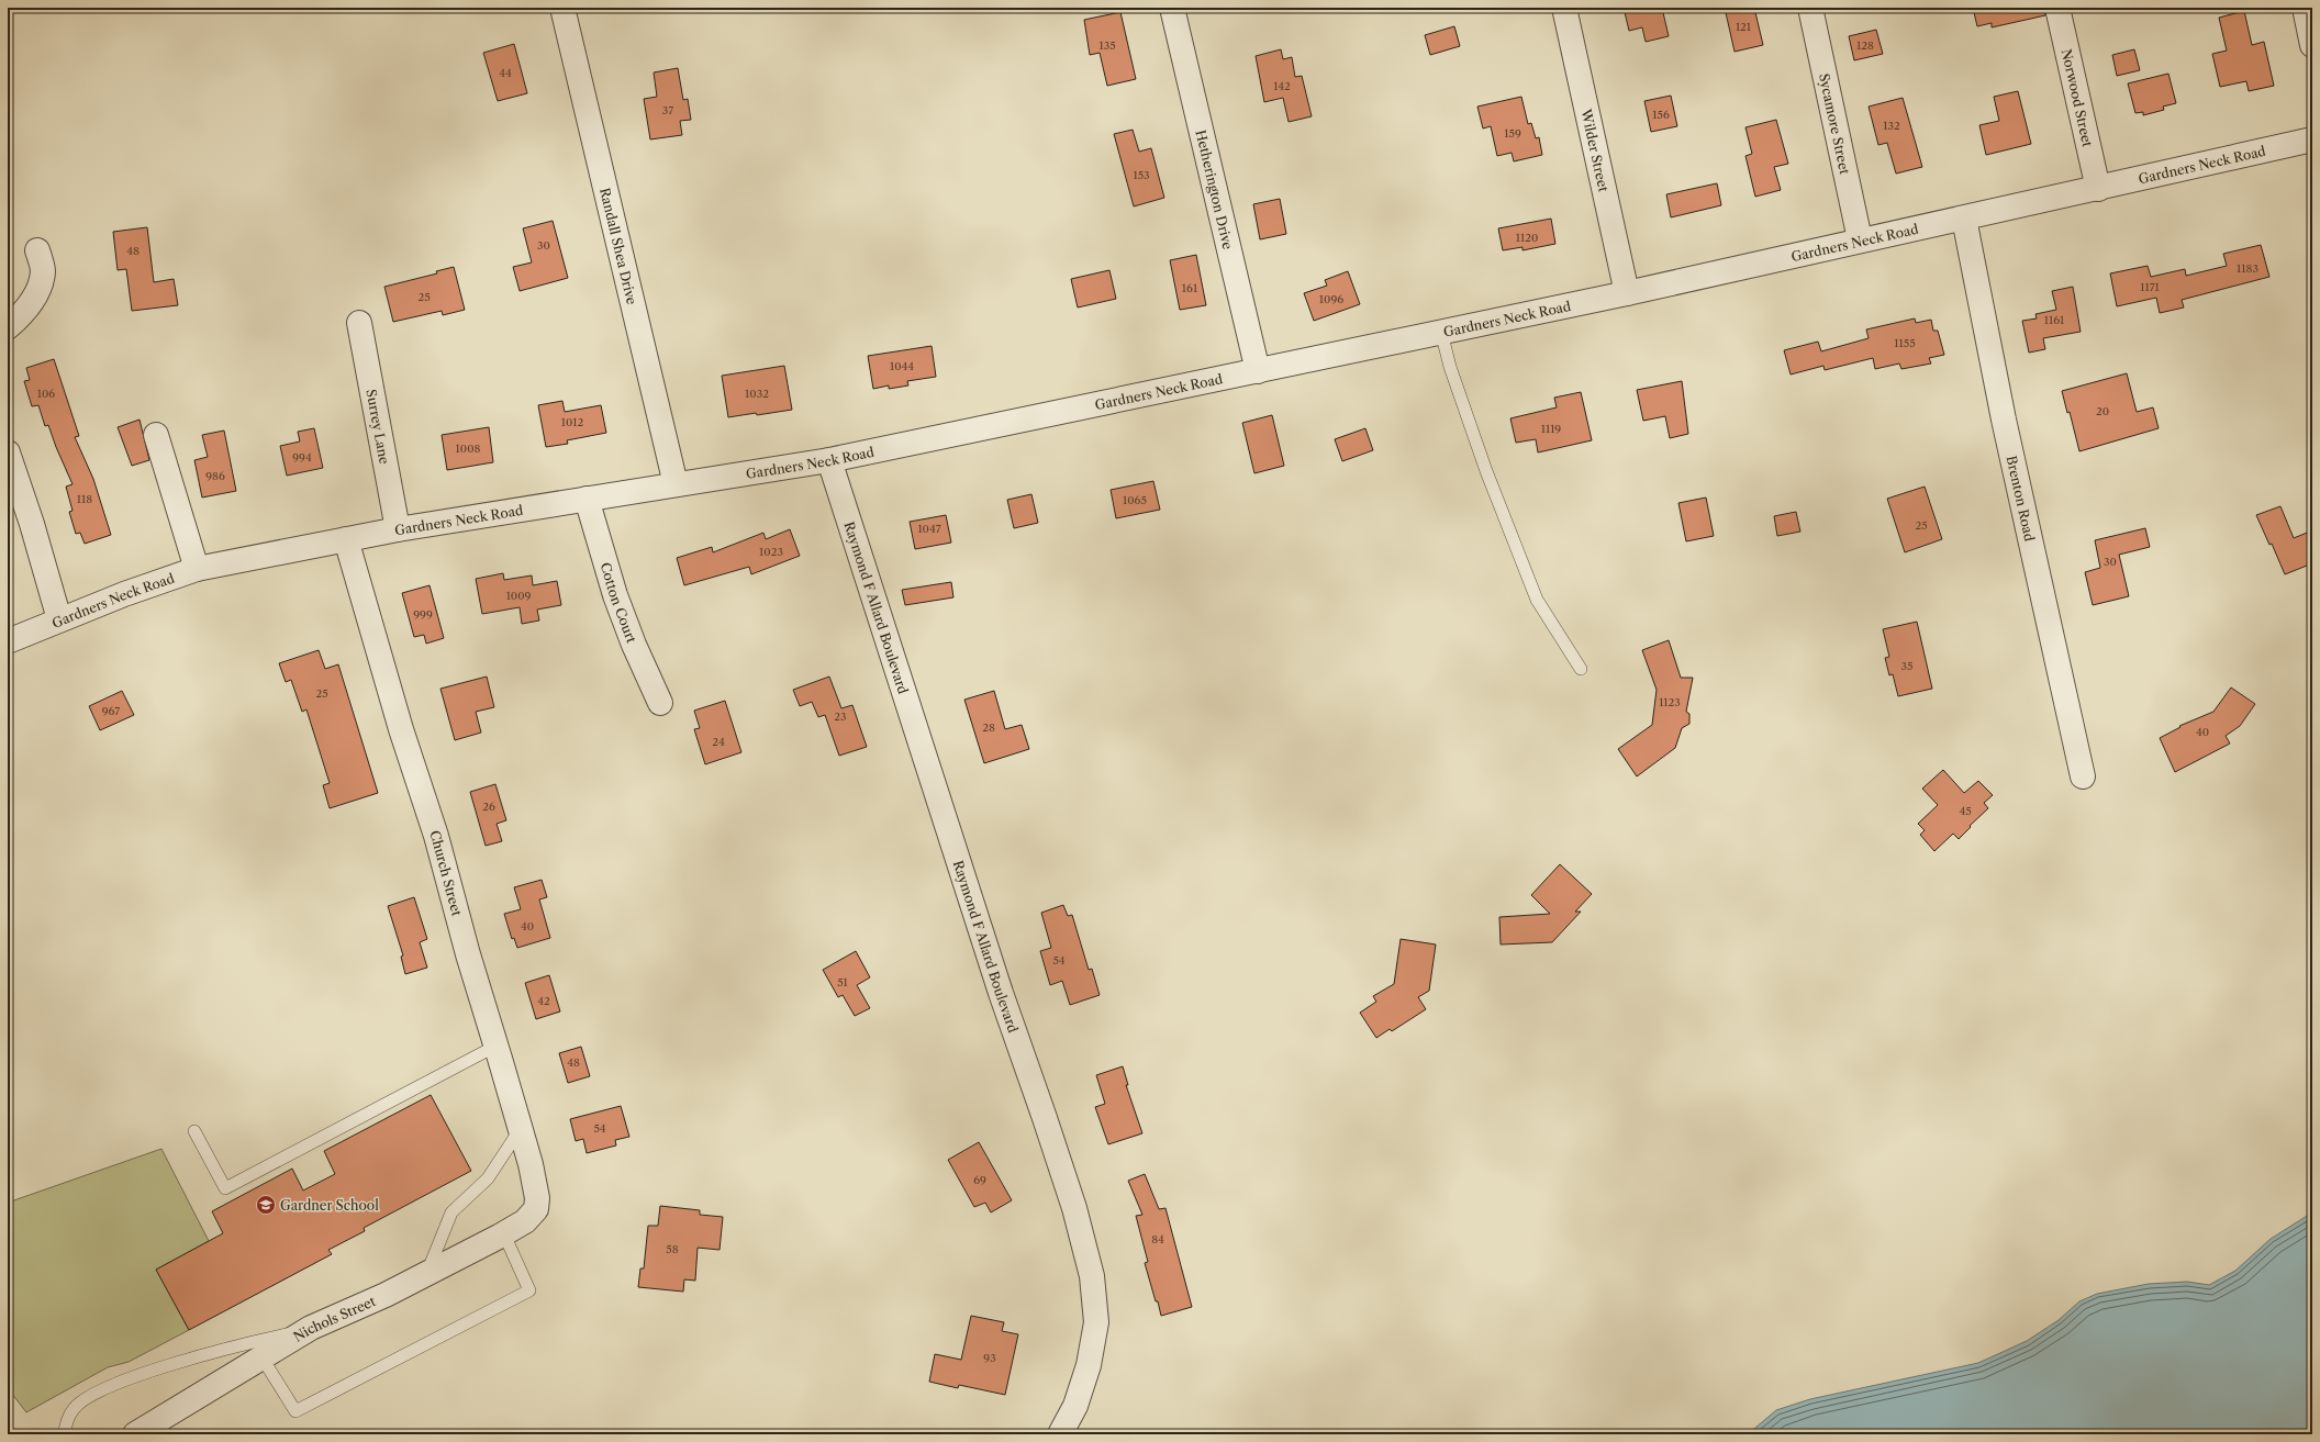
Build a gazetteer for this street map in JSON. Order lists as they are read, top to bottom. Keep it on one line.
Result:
{"streets":{"street":["Norwood Street","Sycamore Street","Wilder Street","Gardners Neck Road","Hetherington Drive","Randall Shea Drive","Surrey Lane","Brenton Road","Cotton Court","Raymond F Allard Boulevard","Church Street","Nichols Street"]},"crossings":[["Norwood Street","Gardners Neck Road"],["Sycamore Street","Gardners Neck Road"],["Wilder Street","Gardners Neck Road"],["Gardners Neck Road","Hetherington Drive"],["Gardners Neck Road","Randall Shea Drive"],["Gardners Neck Road","Surrey Lane"],["Gardners Neck Road","Brenton Road"],["Gardners Neck Road","Cotton Court"],["Gardners Neck Road","Raymond F Allard Boulevard"],["Gardners Neck Road","Church Street"],["Church Street","Nichols Street"]],"places":{"school or university":["Gardner School"]},"house_numbers":["121","135","128","44","142","37","156","132","159","153","1120","30","48","1183","1171","161","25","1096","1161","1155","1044","106","1032","20","1012","1119","1008","994","986","118","1065","25","1047","1023","30","1009","999","35","25","1123","967","23","28","40","24","26","45","40","54","51","42","48","54","69","84","58","93"]}
